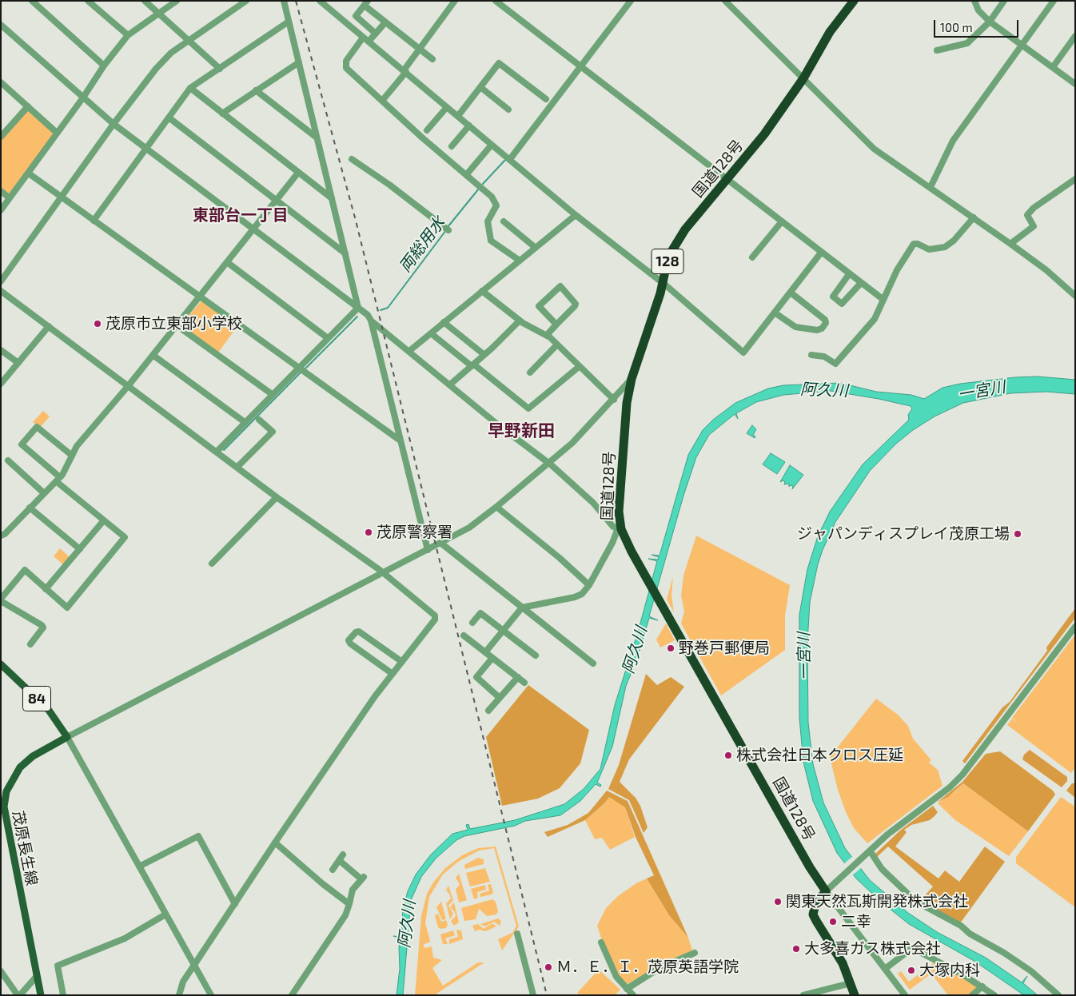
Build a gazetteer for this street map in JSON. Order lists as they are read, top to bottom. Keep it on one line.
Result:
{"streets":{"highway":["国道128号","128"],"main road":["84","茂原長生線"]},"crossings":[["84","茂原長生線"]],"districts":["東部台一丁目","早野新田"],"water":["両総用水","阿久川","一宮川"],"places":["茂原市立東部小学校","茂原警察署","ジャパンディスプレイ茂原工場","野巻戸郵便局","株式会社日本クロス圧延","関東天然瓦斯開発株式会社","二幸","大多喜ガス株式会社","Ｍ．Ｅ．Ｉ．茂原英語学院","大塚内科"],"scale_bar":"100 m"}
